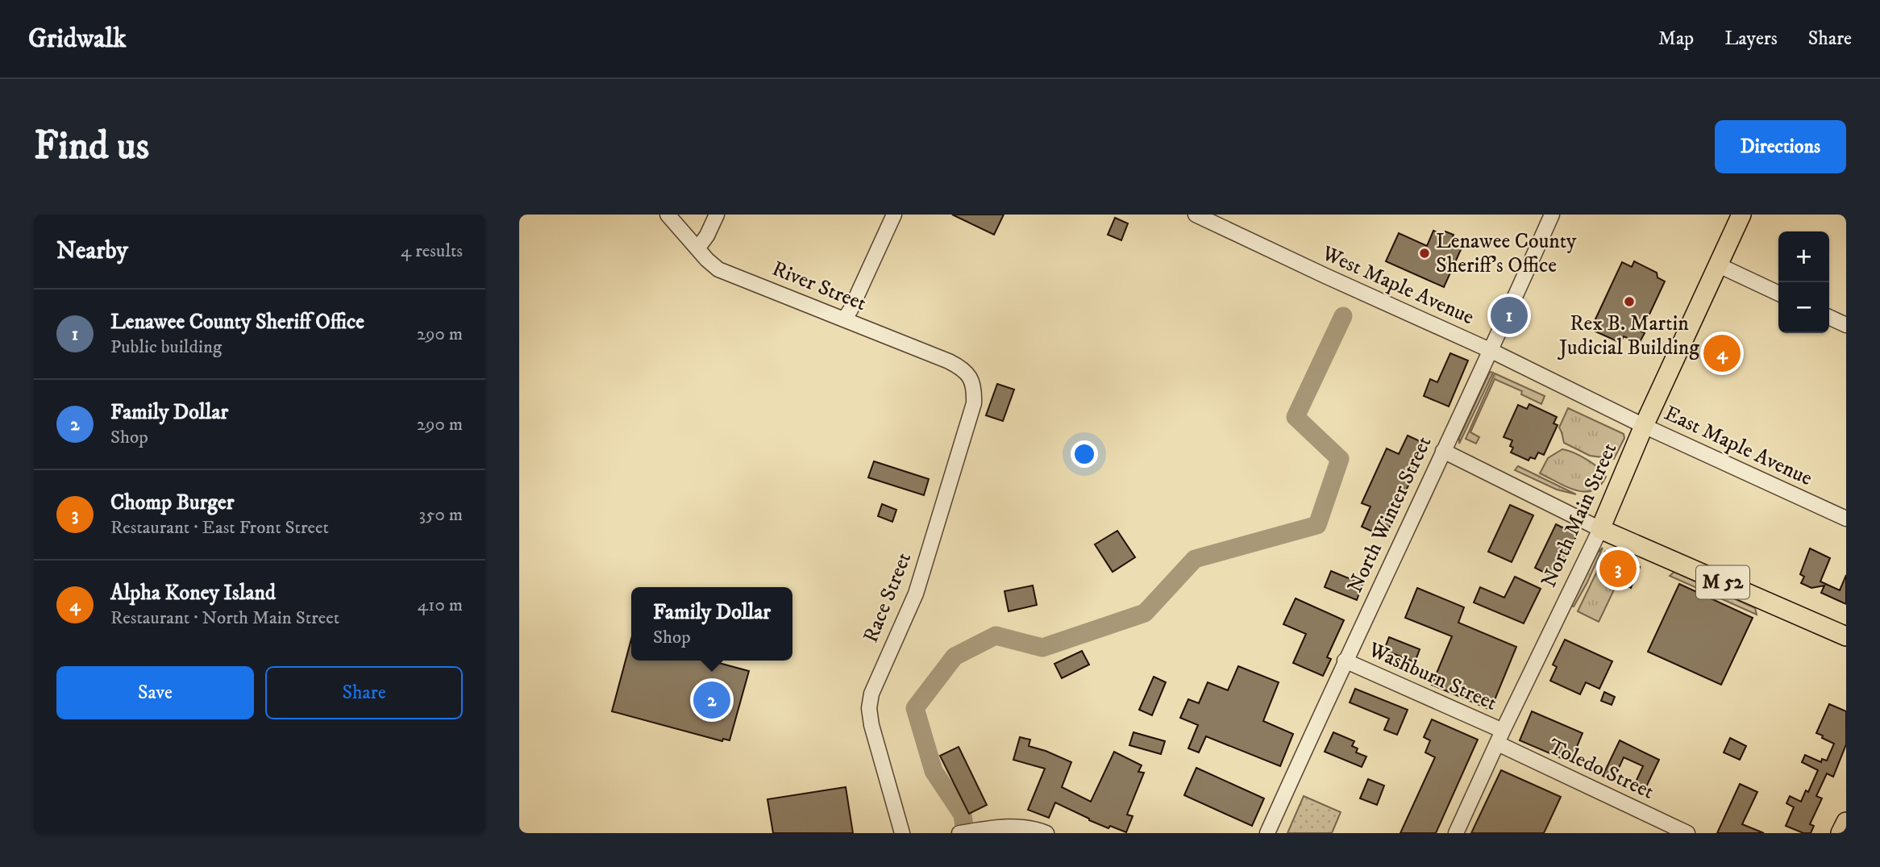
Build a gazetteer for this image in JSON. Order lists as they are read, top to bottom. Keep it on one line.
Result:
{"streets":{"main road":["North Main Street","M 52"],"street":["West Maple Avenue","River Street","East Maple Avenue","North Winter Street","Race Street","Washburn Street","Toledo Street"]},"crossings":[["West Maple Avenue","East Maple Avenue"],["West Maple Avenue","North Winter Street"],["West Maple Avenue","North Main Street"],["River Street","Race Street"],["East Maple Avenue","North Main Street"],["North Winter Street","Washburn Street"],["North Main Street","M 52"],["North Main Street","Washburn Street"],["North Main Street","Toledo Street"],["Washburn Street","Toledo Street"]],"places":["Lenawee County Sheriff's Office","Rex B. Martin Judicial Building"],"page":{"header":"Gridwalk","nav":["Map","Layers","Share"],"buttons":["Directions",["Save","Share"]],"title":"Find us","heading":["Nearby","4 results"],"map_buttons":["+","−"],"list":[{"mark":"1","name":"Lenawee County Sheriff Office","note":"Public building","value":"290 m"},{"mark":"2","name":"Family Dollar","note":"Shop","value":"290 m"},{"mark":"3","name":"Chomp Burger","note":"Restaurant · East Front Street","value":"350 m"},{"mark":"4","name":"Alpha Koney Island","note":"Restaurant · North Main Street","value":"410 m"}],"pins":["1","4","3","2"],"popup":["Family Dollar","Shop"]}}
